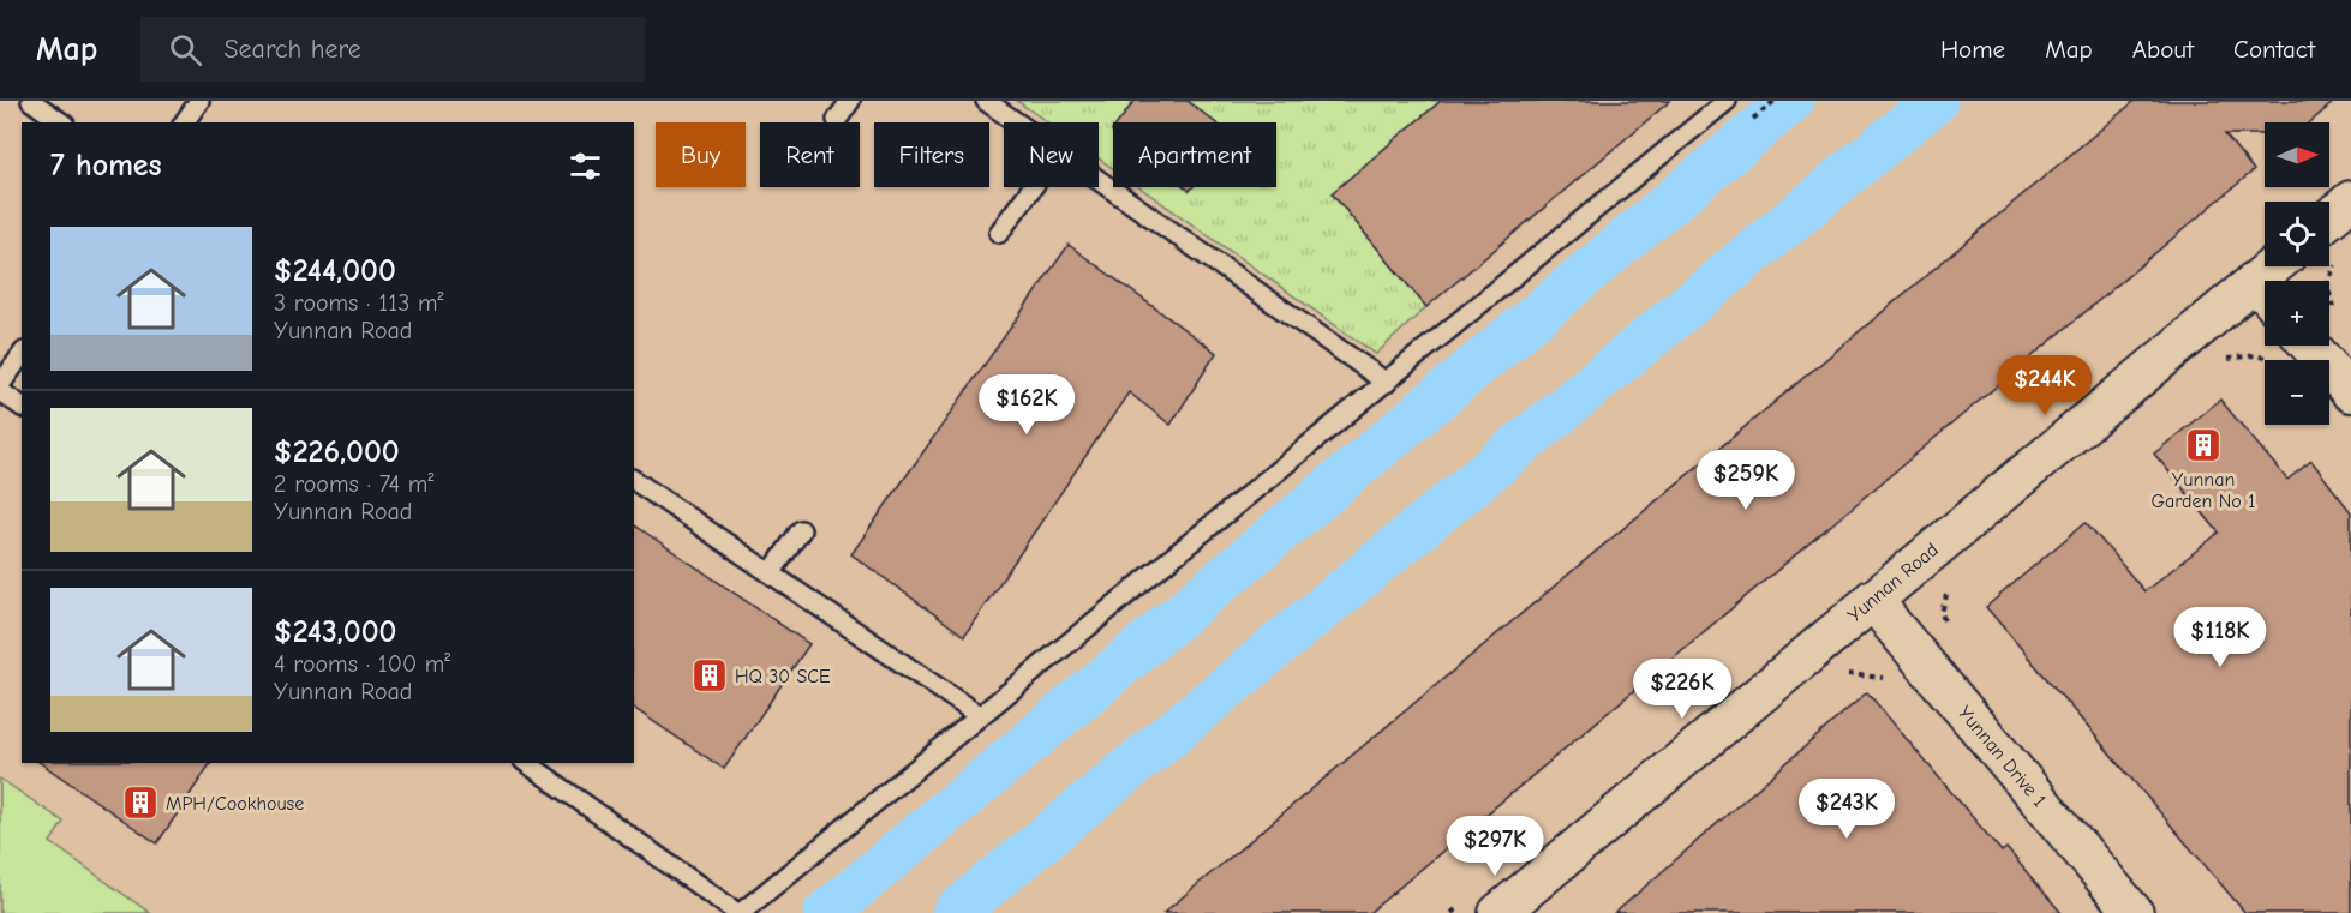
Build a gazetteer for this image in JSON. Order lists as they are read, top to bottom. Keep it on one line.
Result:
{"streets":{"street":["Yunnan Road","Yunnan Drive 1"]},"crossings":[["Yunnan Road","Yunnan Drive 1"]],"places":{"building":["Yunnan Garden No 1","HQ 30 SCE","MPH/Cookhouse"]},"north":"right","page":{"header":"Map","search":"Search here","nav":["Home","Map","About","Contact"],"map_buttons":["+","−"],"chip":["Buy","Rent","Filters","New","Apartment"],"heading":"7 homes","list":[{"name":"$244,000","note":"3 rooms · 113 m² · Yunnan Road"},{"name":"$226,000","note":"2 rooms · 74 m² · Yunnan Road"},{"name":"$243,000","note":"4 rooms · 100 m² · Yunnan Road"}],"price":["$244K","$162K","$259K","$118K","$226K","$243K","$297K"]}}
